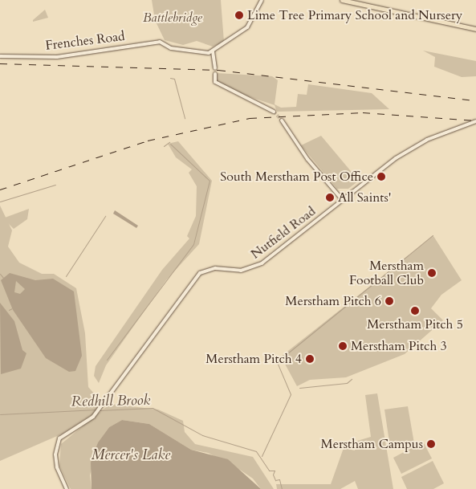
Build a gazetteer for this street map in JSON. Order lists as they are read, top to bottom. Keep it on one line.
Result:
{"streets":{"street":["Frenches Road","Nutfield Road"]},"water":["Redhill Brook","Mercer's Lake"],"parks":["Battlebridge"],"places":["Lime Tree Primary School and Nursery","South Merstham Post Office","All Saints'","Merstham Football Club","Merstham Pitch 6","Merstham Pitch 5","Merstham Pitch 3","Merstham Pitch 4","Merstham Campus"]}
